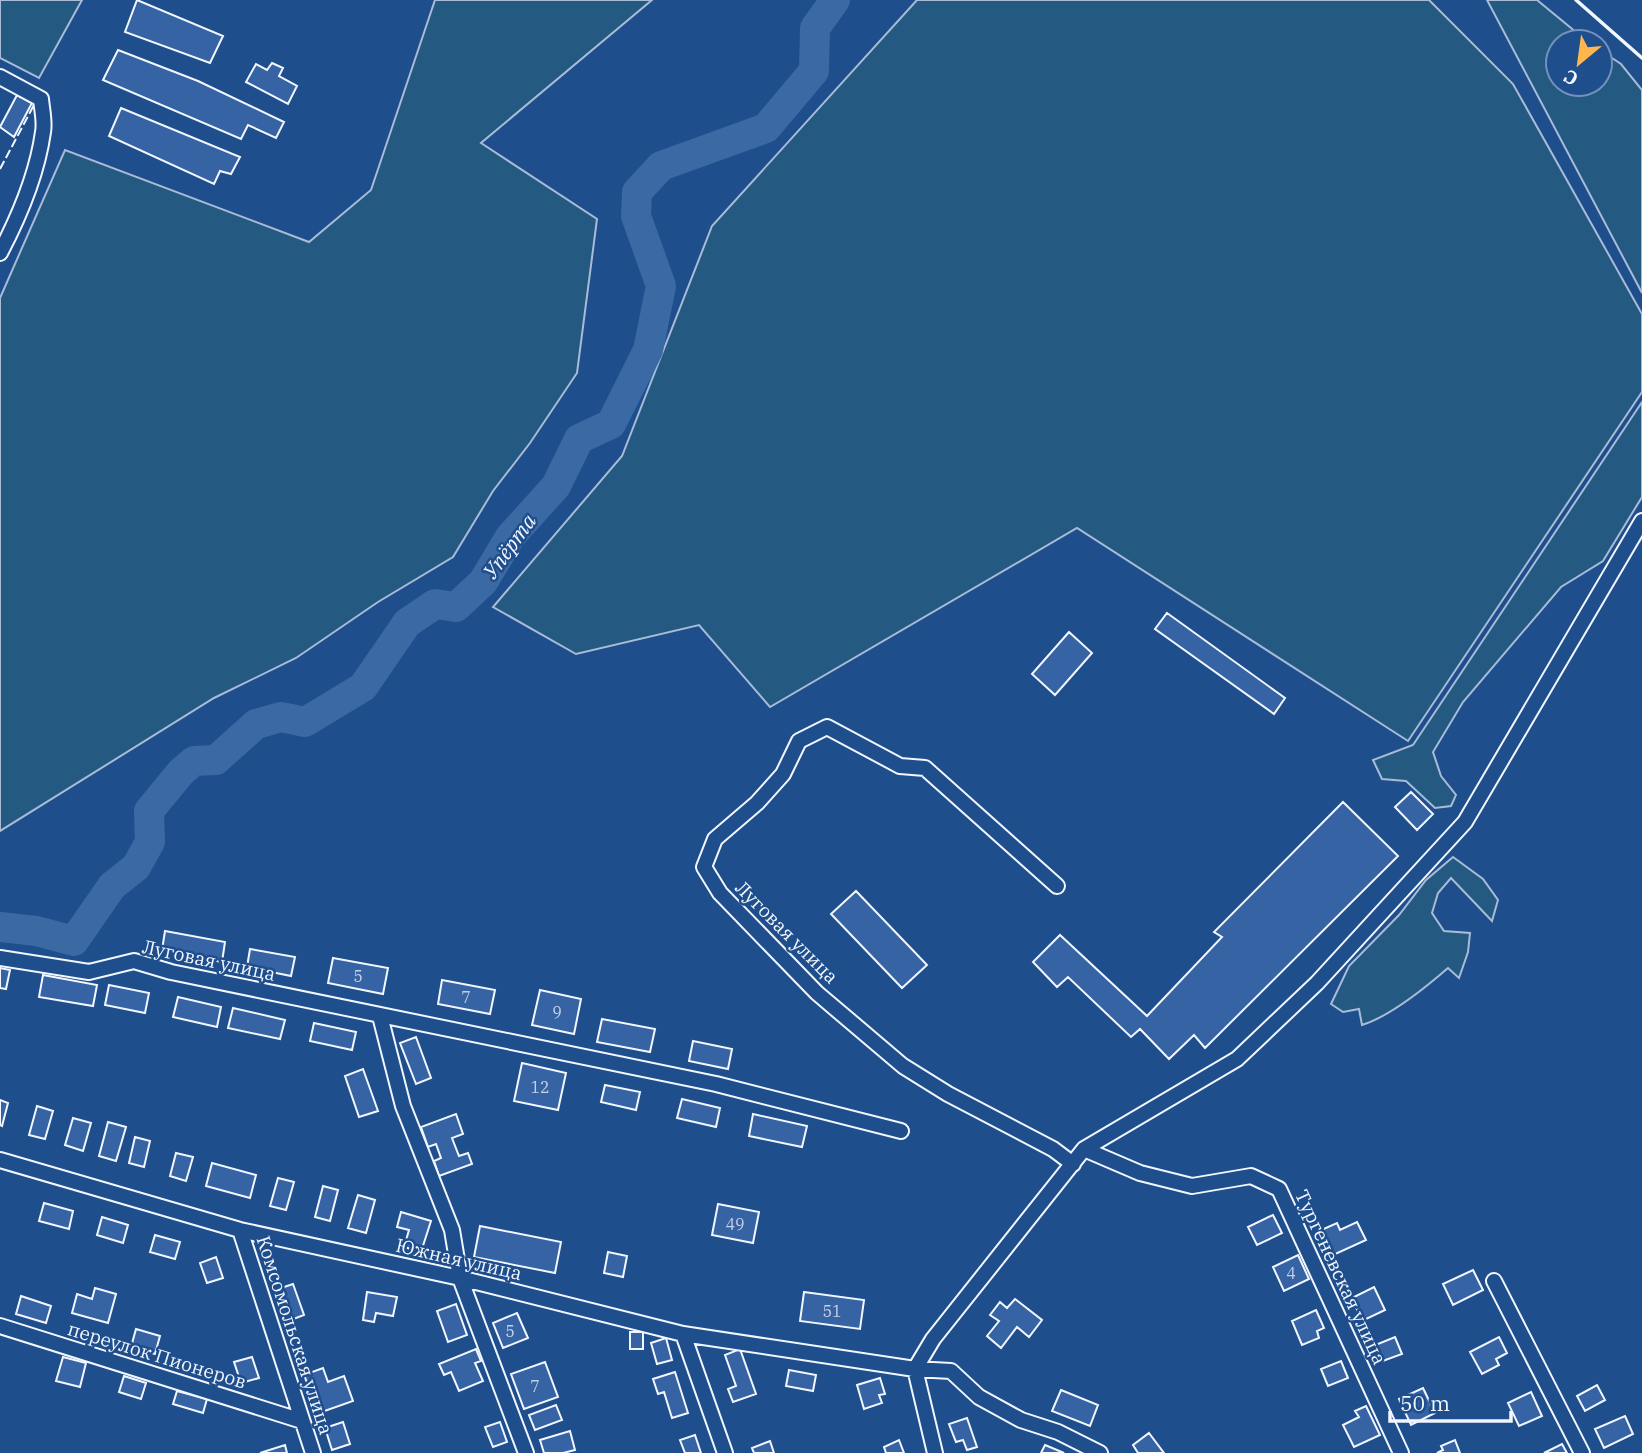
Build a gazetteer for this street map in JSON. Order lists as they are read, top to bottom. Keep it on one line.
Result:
{"streets":{"street":["Луговая улица","Южная улица","Тургеневская улица","Комсомольская улица","переулок Пионеров"]},"crossings":[["Южная улица","Комсомольская улица"],["Комсомольская улица","переулок Пионеров"]],"water":["Упёрта"],"house_numbers":["5","7","9","12","49","4","51","5","7"],"scale_bar":"50 m","north":"bottom left"}
